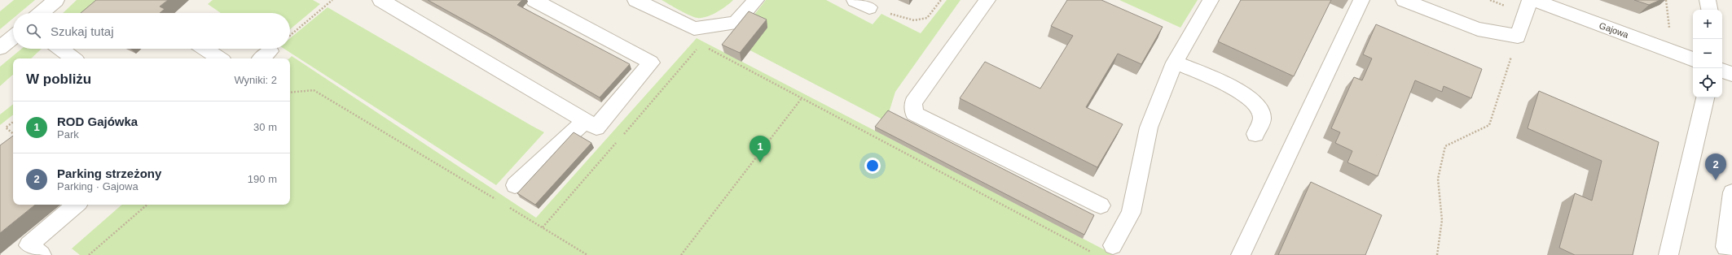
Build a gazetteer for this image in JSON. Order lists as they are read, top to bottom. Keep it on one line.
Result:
{"streets":{"street":["Gajowa"]},"page":{"map_buttons":["+","−"],"search":"Szukaj tutaj","heading":["W pobliżu","Wyniki: 2"],"list":[{"mark":"1","name":"ROD Gajówka","note":"Park","value":"30 m"},{"mark":"2","name":"Parking strzeżony","note":"Parking · Gajowa","value":"190 m"}],"pins":["1","2"]}}
